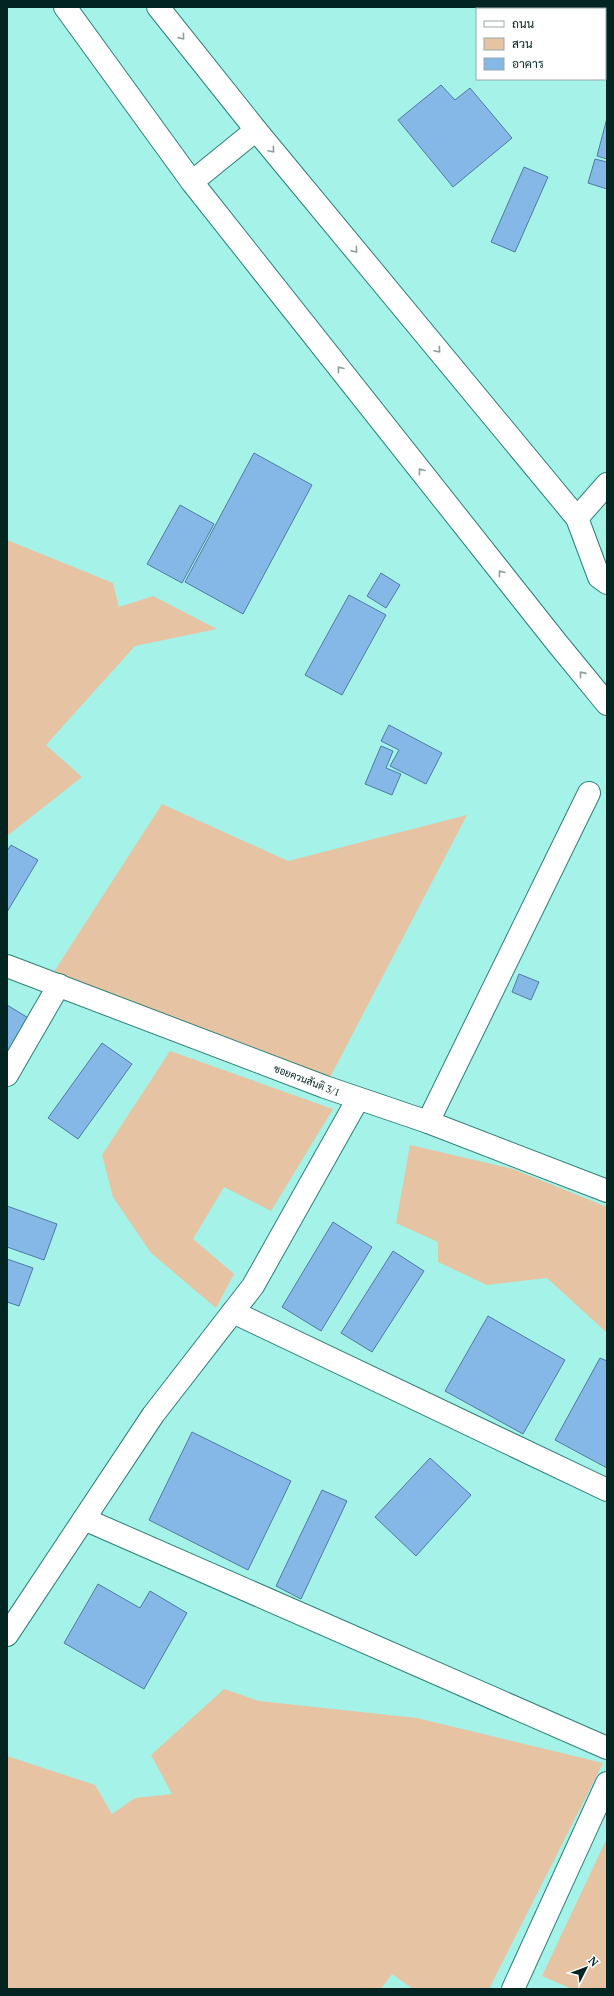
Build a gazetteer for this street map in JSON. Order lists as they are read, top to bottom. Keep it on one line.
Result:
{"streets":{"street":["ซอยควนสันติ 3/1"]},"legend":["ถนน","สวน","อาคาร"],"north":"top right"}
